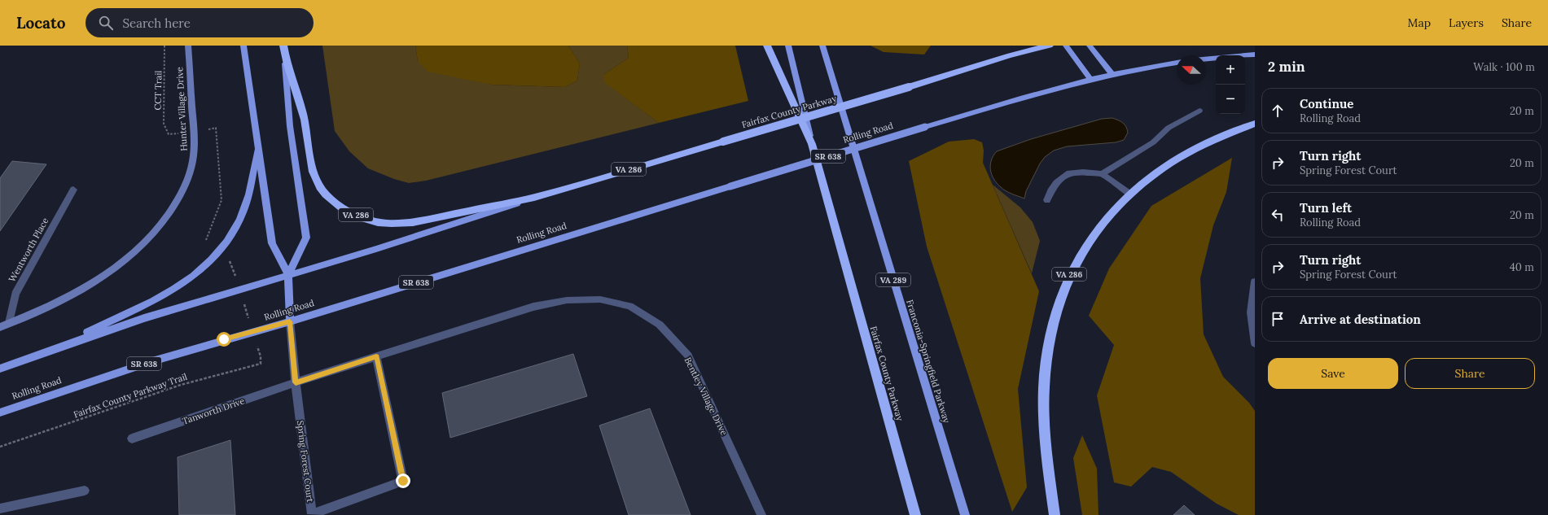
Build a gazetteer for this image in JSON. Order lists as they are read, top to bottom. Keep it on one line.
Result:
{"streets":{"highway":["Fairfax County Parkway","VA 286"],"main road":["Rolling Road","SR 638","VA 289","Franconia-Springfield Parkway"],"street":["Hunter Village Drive","Wentworth Place","Bentley Village Drive","Tanworth Drive","Spring Forest Court"],"path":["CCT Trail","Fairfax County Parkway Trail"]},"crossings":[["Hunter Village Drive","Wentworth Place"],["Fairfax County Parkway","VA 286"],["Rolling Road","Spring Forest Court"],["Bentley Village Drive","Spring Forest Court"],["Tanworth Drive","Spring Forest Court"]],"north":"left","page":{"header":"Locato","search":"Search here","nav":["Map","Layers","Share"],"heading":["2 min","Walk · 100 m"],"map_buttons":["+","−"],"list":[["Continue","Rolling Road","20 m"],["Turn right","Spring Forest Court","20 m"],["Turn left","Rolling Road","20 m"],["Turn right","Spring Forest Court","40 m"],"Arrive at destination"],"buttons":["Save","Share"]}}
